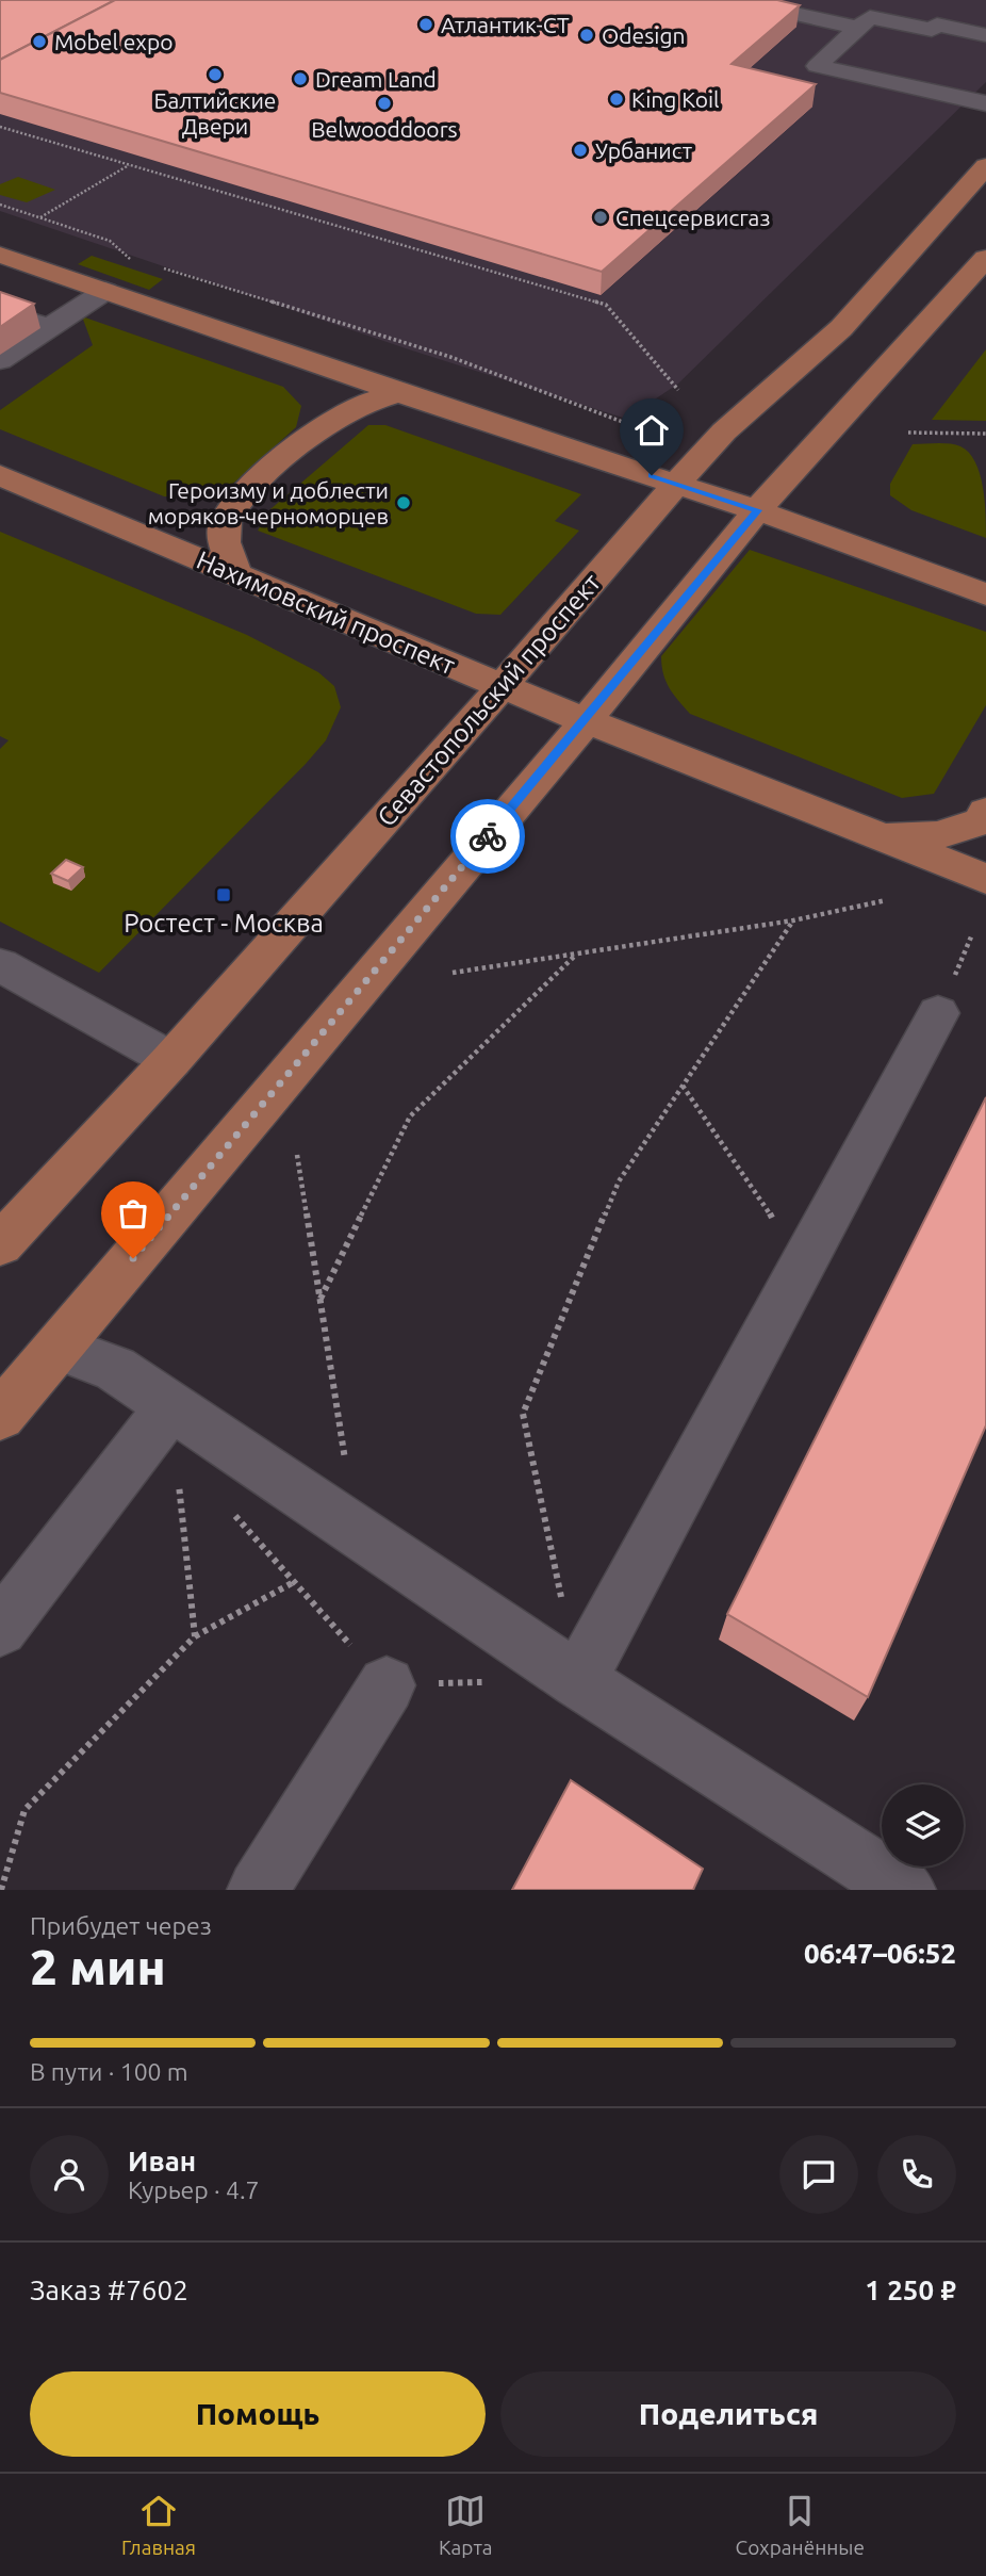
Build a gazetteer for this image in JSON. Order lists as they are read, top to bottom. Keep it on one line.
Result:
{"streets":{"main road":["Нахимовский проспект","Севастопольский проспект"]},"crossings":[["Нахимовский проспект","Севастопольский проспект"]],"places":{"other":["Атлантик-СТ","Odesign","Mobel expo","Балтийские Двери","Dream Land","King Koil","Belwooddoors","Урбанист","Спецсервисгаз","Героизму и доблести моряков-черноморцев"],"transit":["Ростест - Москва"]},"page":{"heading":["2 мин","Прибудет через","06:47–06:52"],"panel":["Иван","Курьер · 4.7","Заказ #7602","1 250 ₽"],"bar":"В пути · 100 m","buttons":["Помощь","Поделиться"],"tabs":["Главная","Карта","Сохранённые"]}}
